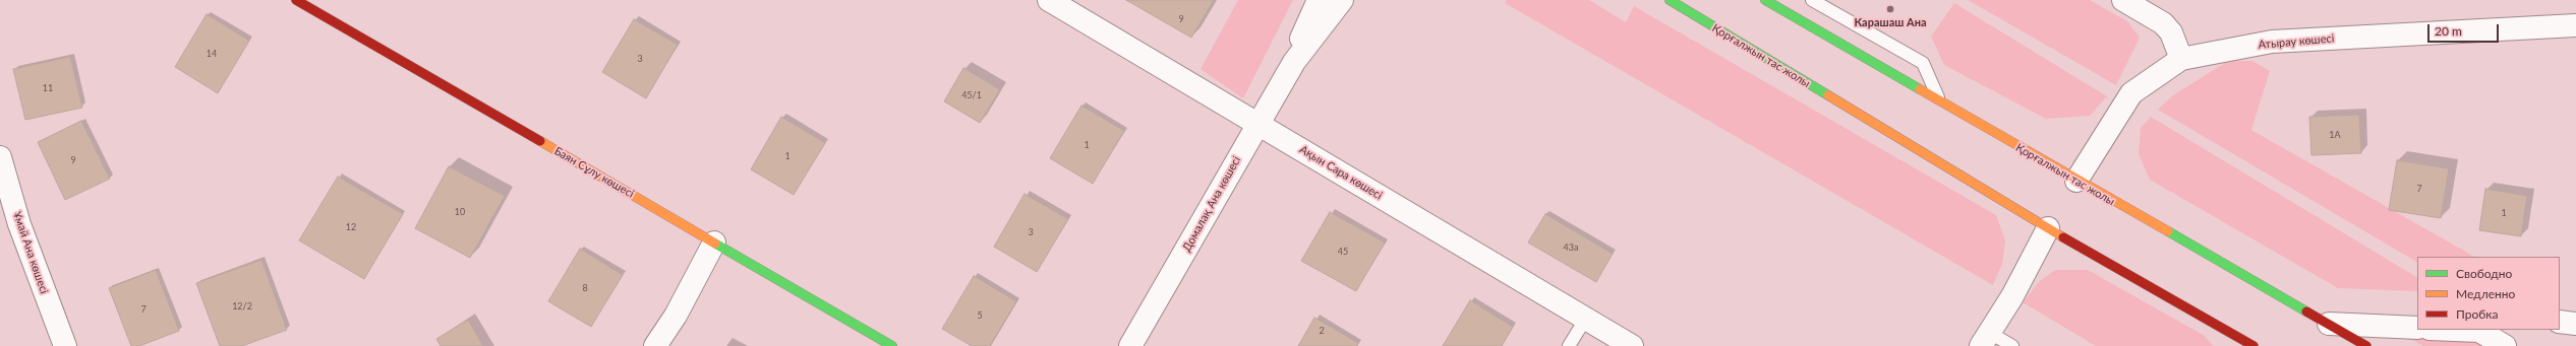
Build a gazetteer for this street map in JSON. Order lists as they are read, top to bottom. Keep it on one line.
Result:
{"streets":{"main road":["Қорғалжын тас жолы","Баян Сұлу көшесі"],"street":["Атырау көшесі","Ақын Сара көшесі","Домалақ Ана көшесі","Ұмай Ана көшесі"]},"crossings":[["Атырау көшесі","Қорғалжын тас жолы"],["Ақын Сара көшесі","Домалақ Ана көшесі"]],"places":["Карашаш Ана"],"house_numbers":["9","14","3","11","45/1","1А","1","1","9","7","10","1","12","3","43а","45","8","12/2","7","5","2"],"legend":["Свободно","Медленно","Пробка"],"scale_bar":"20 m"}
